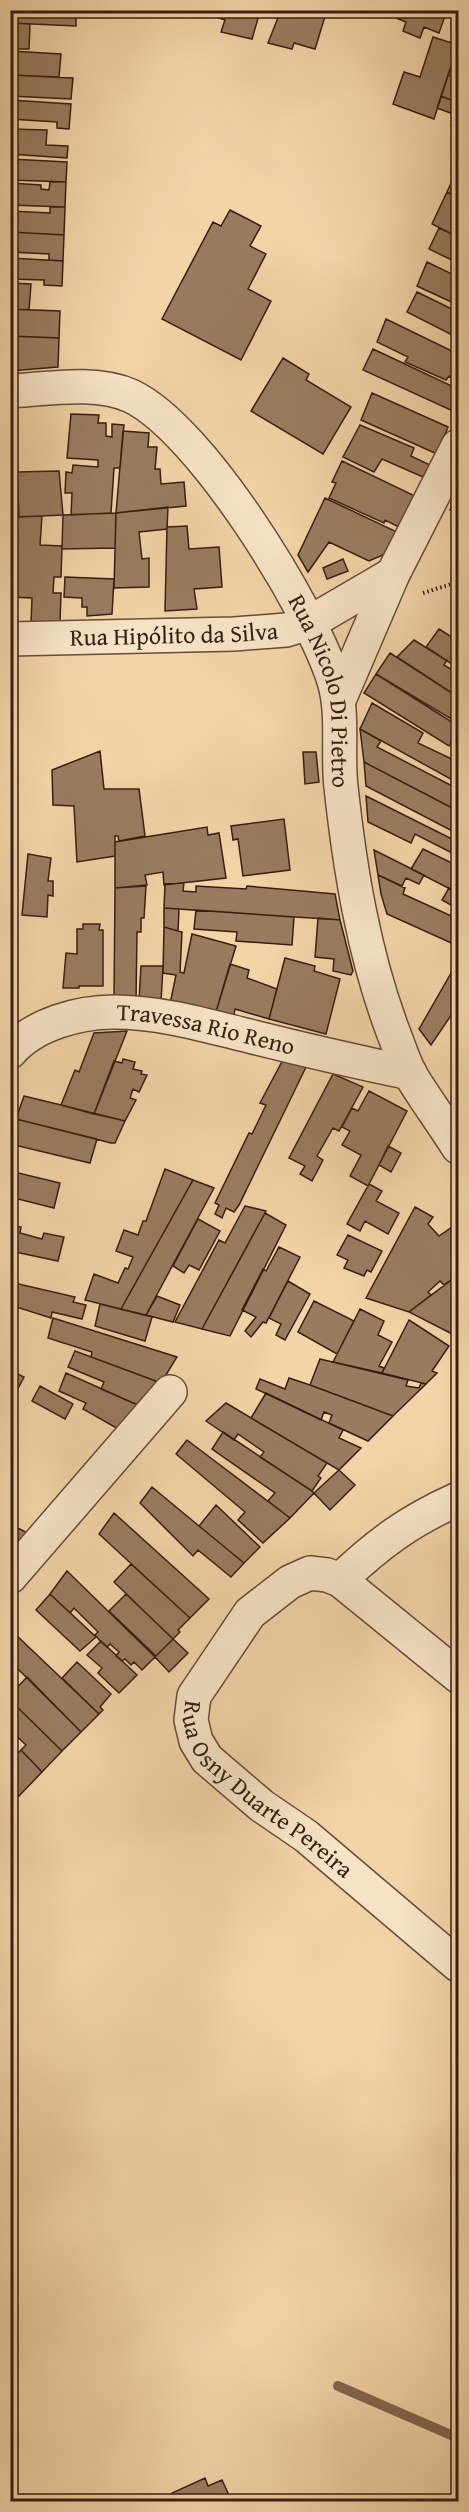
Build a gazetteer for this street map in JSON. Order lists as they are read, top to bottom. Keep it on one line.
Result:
{"streets":{"street":["Rua Hipólito da Silva","Rua Nicolo Di Pietro","Travessa Rio Reno","Rua Osny Duarte Pereira"]},"crossings":[["Rua Hipólito da Silva","Rua Nicolo Di Pietro"],["Rua Nicolo Di Pietro","Travessa Rio Reno"]]}
